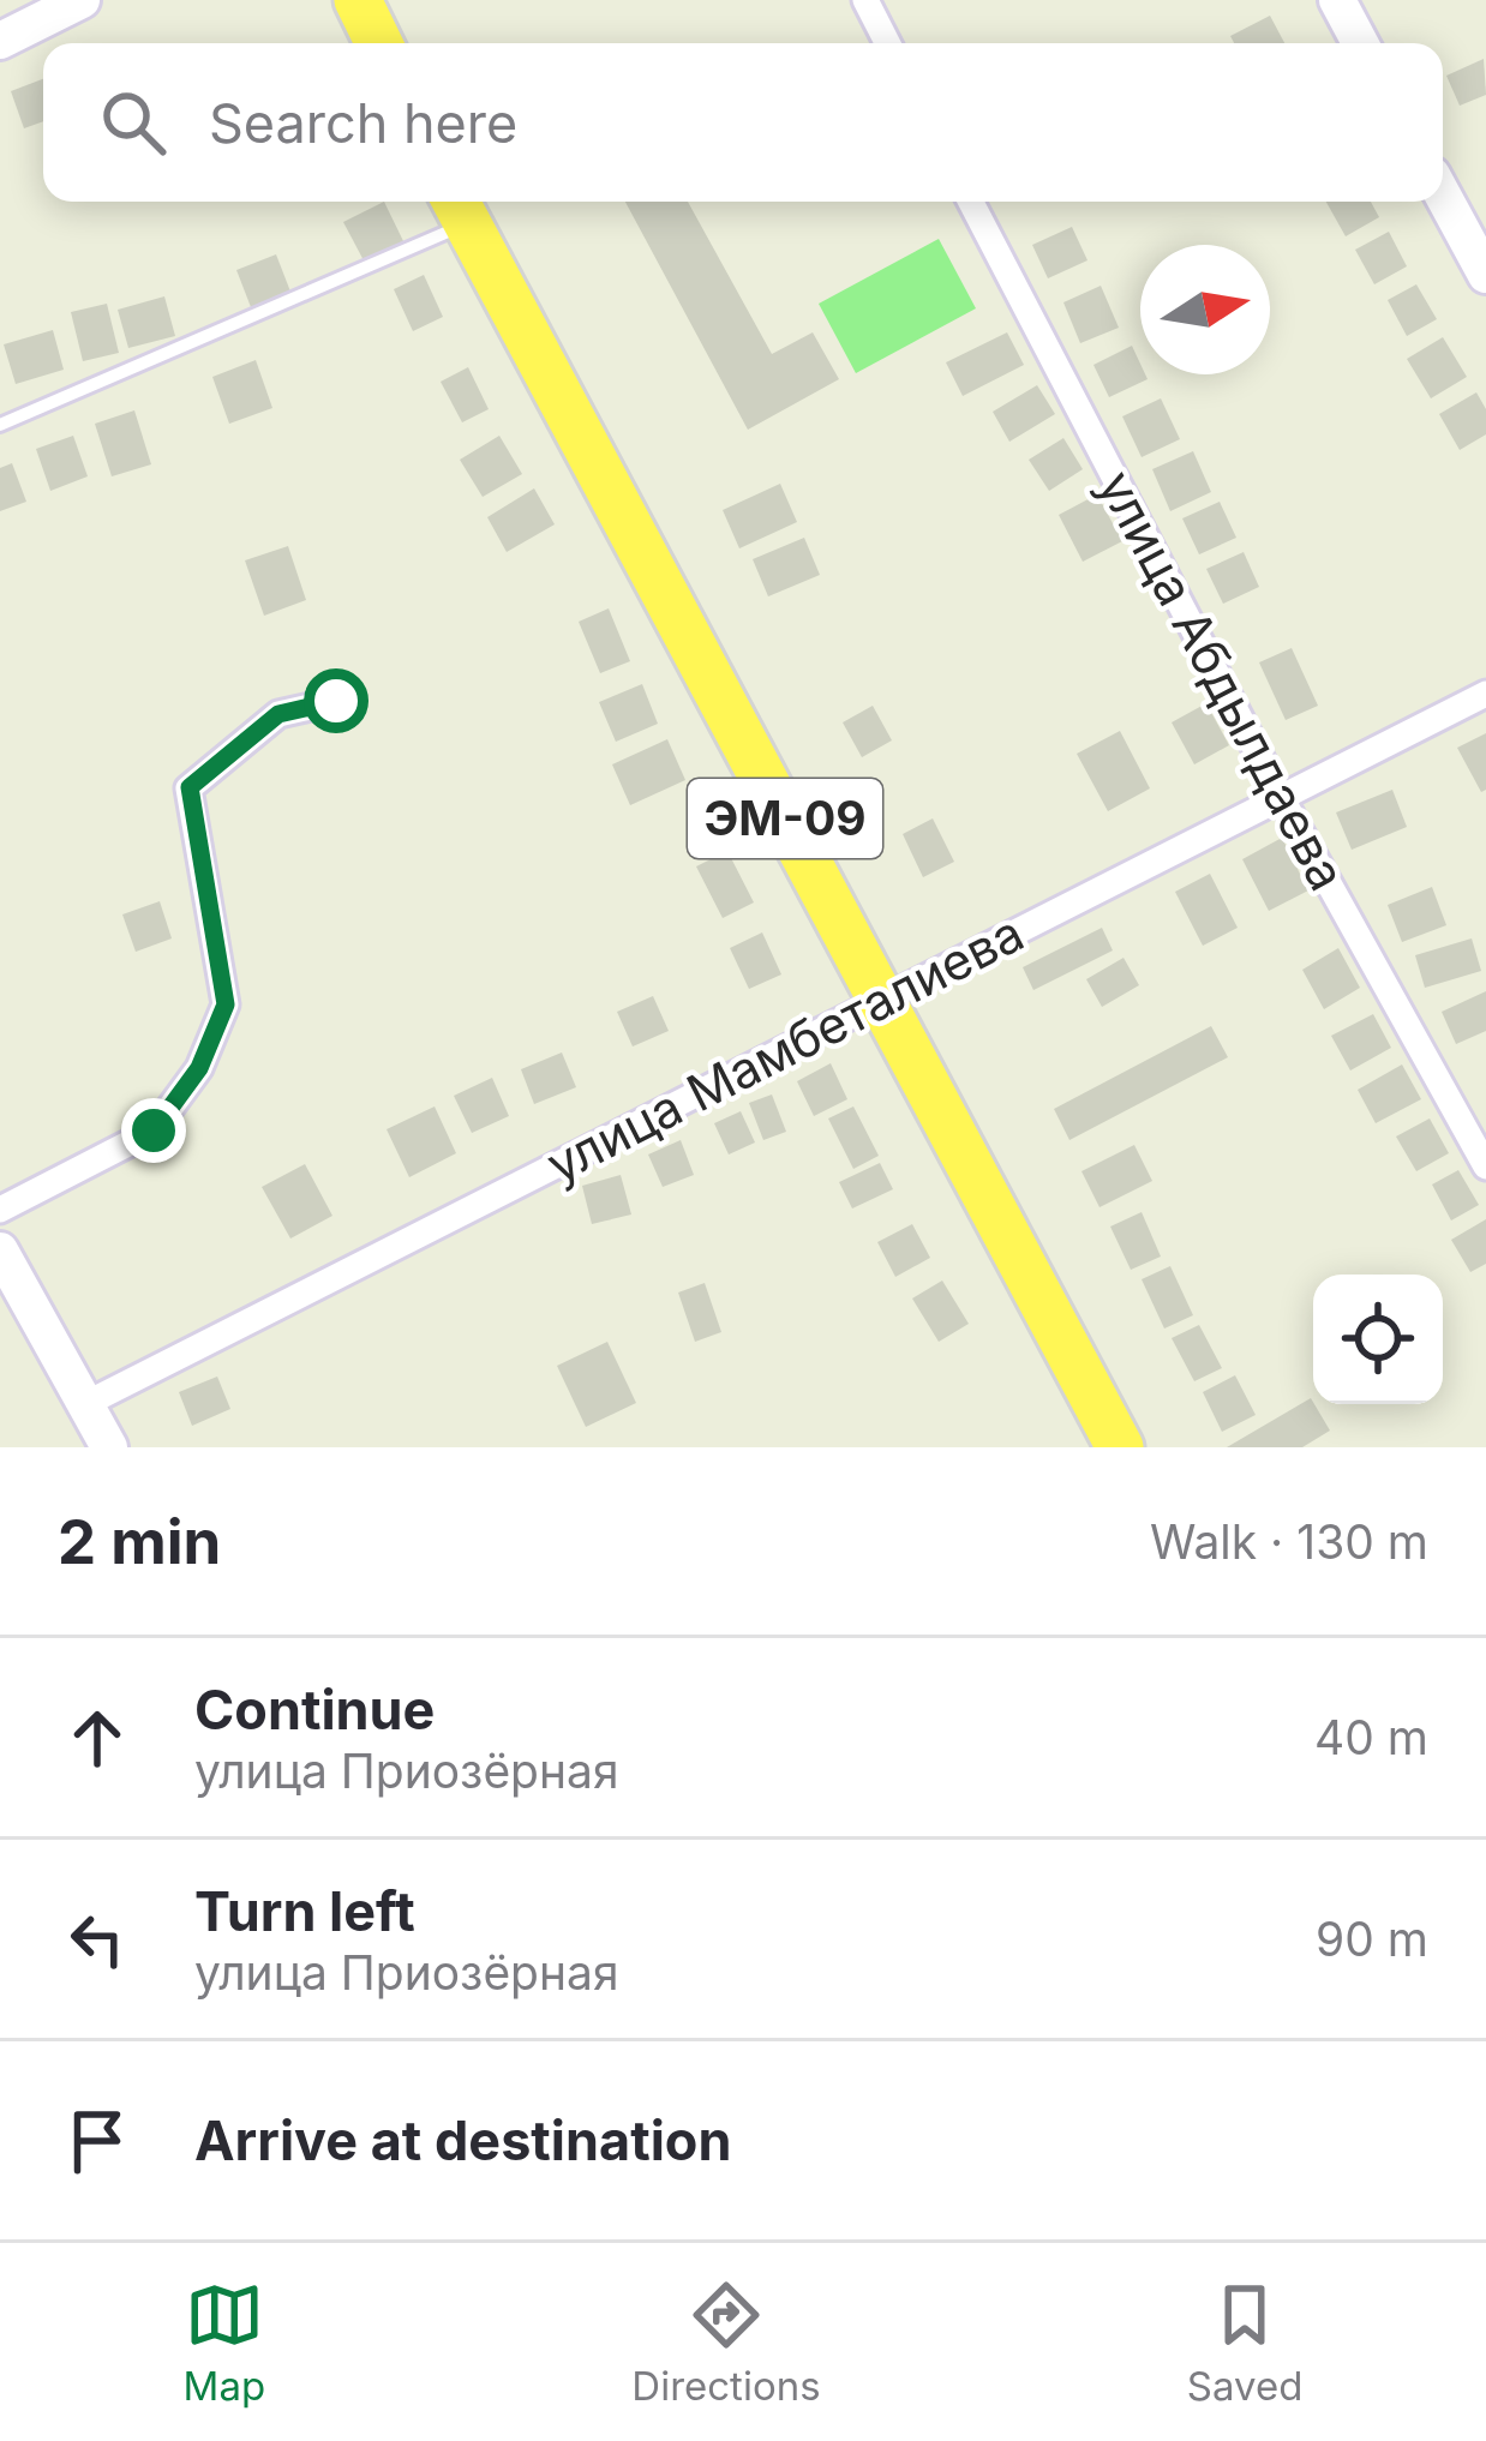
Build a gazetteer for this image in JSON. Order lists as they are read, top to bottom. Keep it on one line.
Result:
{"streets":{"highway":["ЭМ-09"],"street":["улица Абдылдаева","улица Мамбеталиева"]},"crossings":[["улица Абдылдаева","улица Мамбеталиева"],["ЭМ-09","улица Мамбеталиева"]],"north":"right","page":{"search":"Search here","heading":["2 min","Walk · 130 m"],"list":[["Continue","улица Приозёрная","40 m"],["Turn left","улица Приозёрная","90 m"],"Arrive at destination"],"nav":["Map","Directions","Saved"]}}
